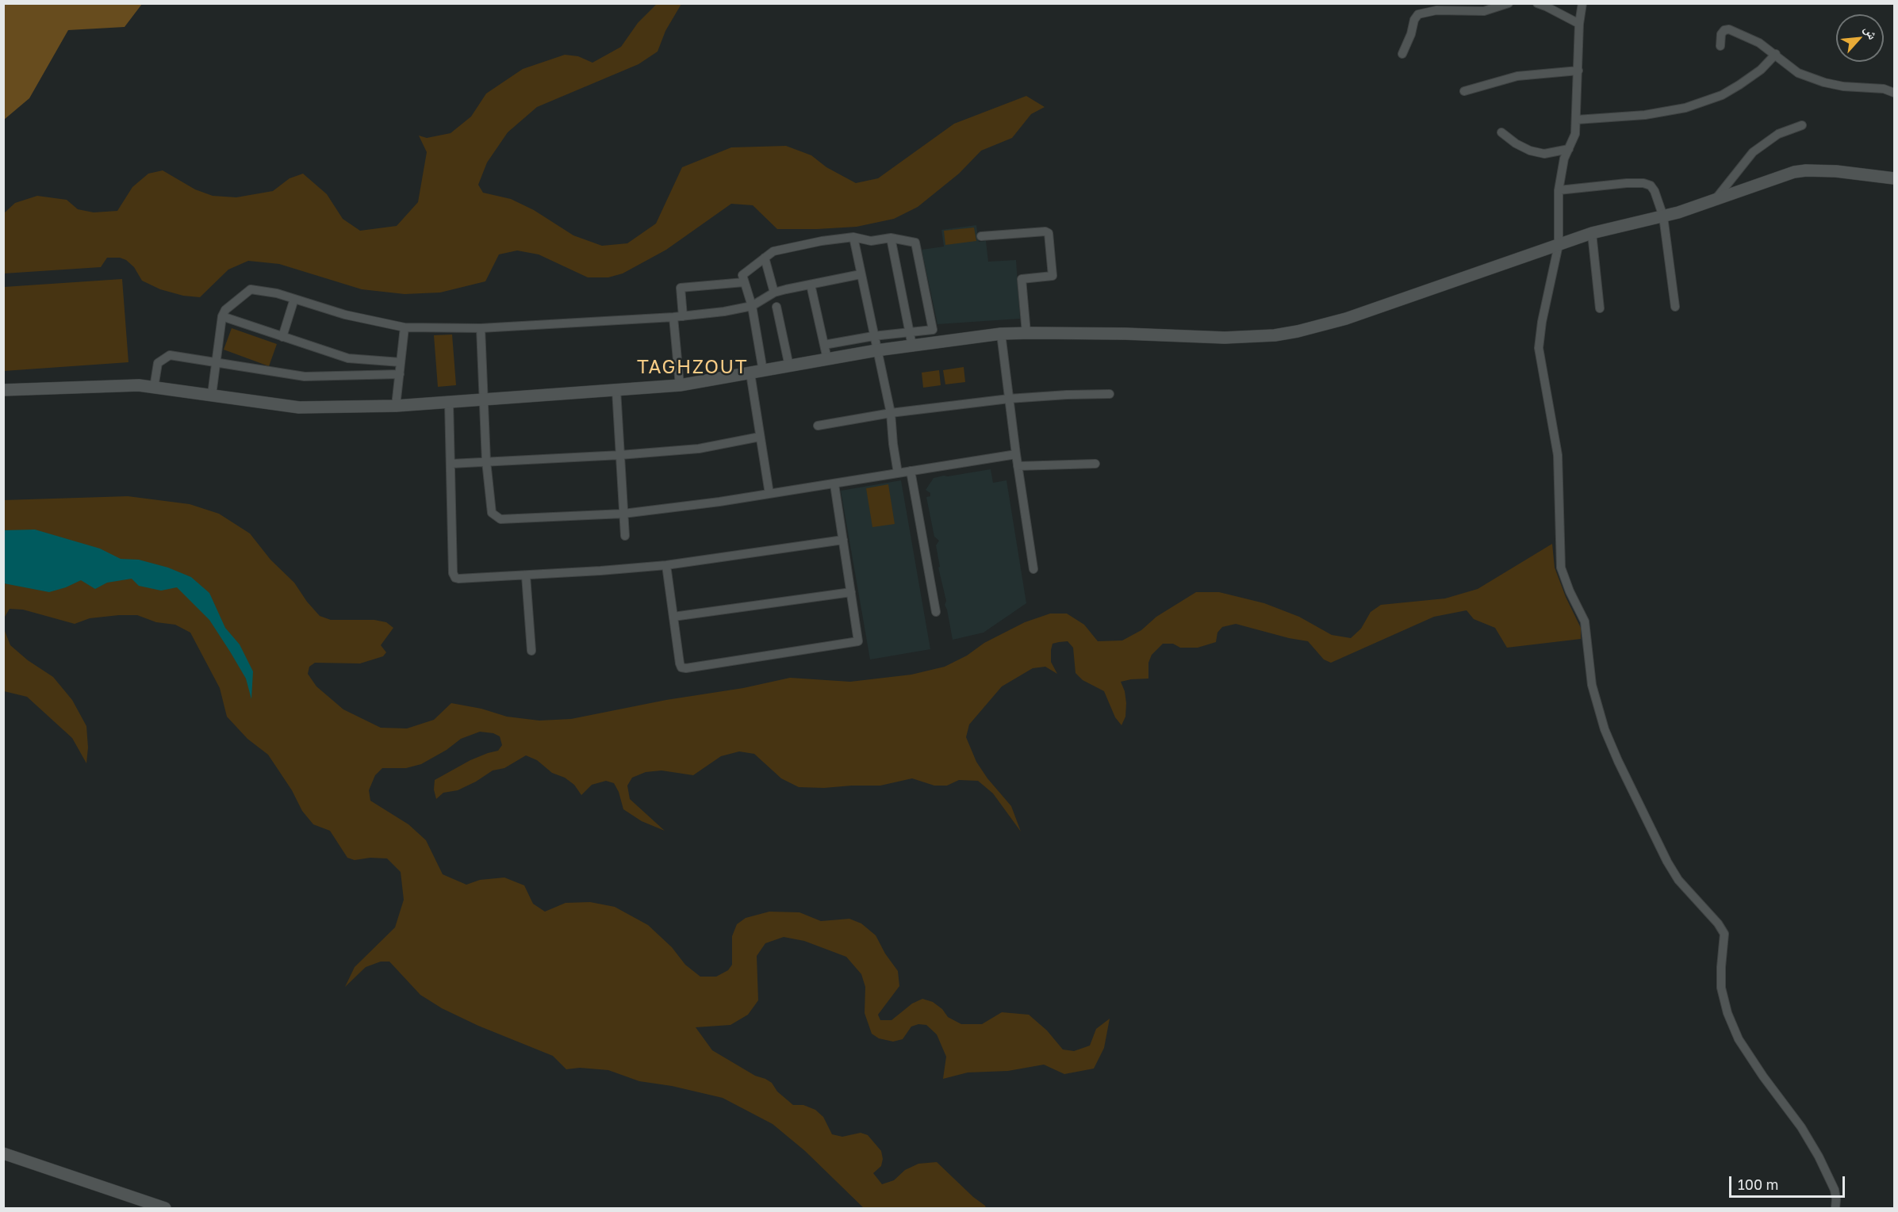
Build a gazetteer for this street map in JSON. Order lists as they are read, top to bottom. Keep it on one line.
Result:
{"districts":["TAGHZOUT"],"scale_bar":"100 m","north":"top right"}
